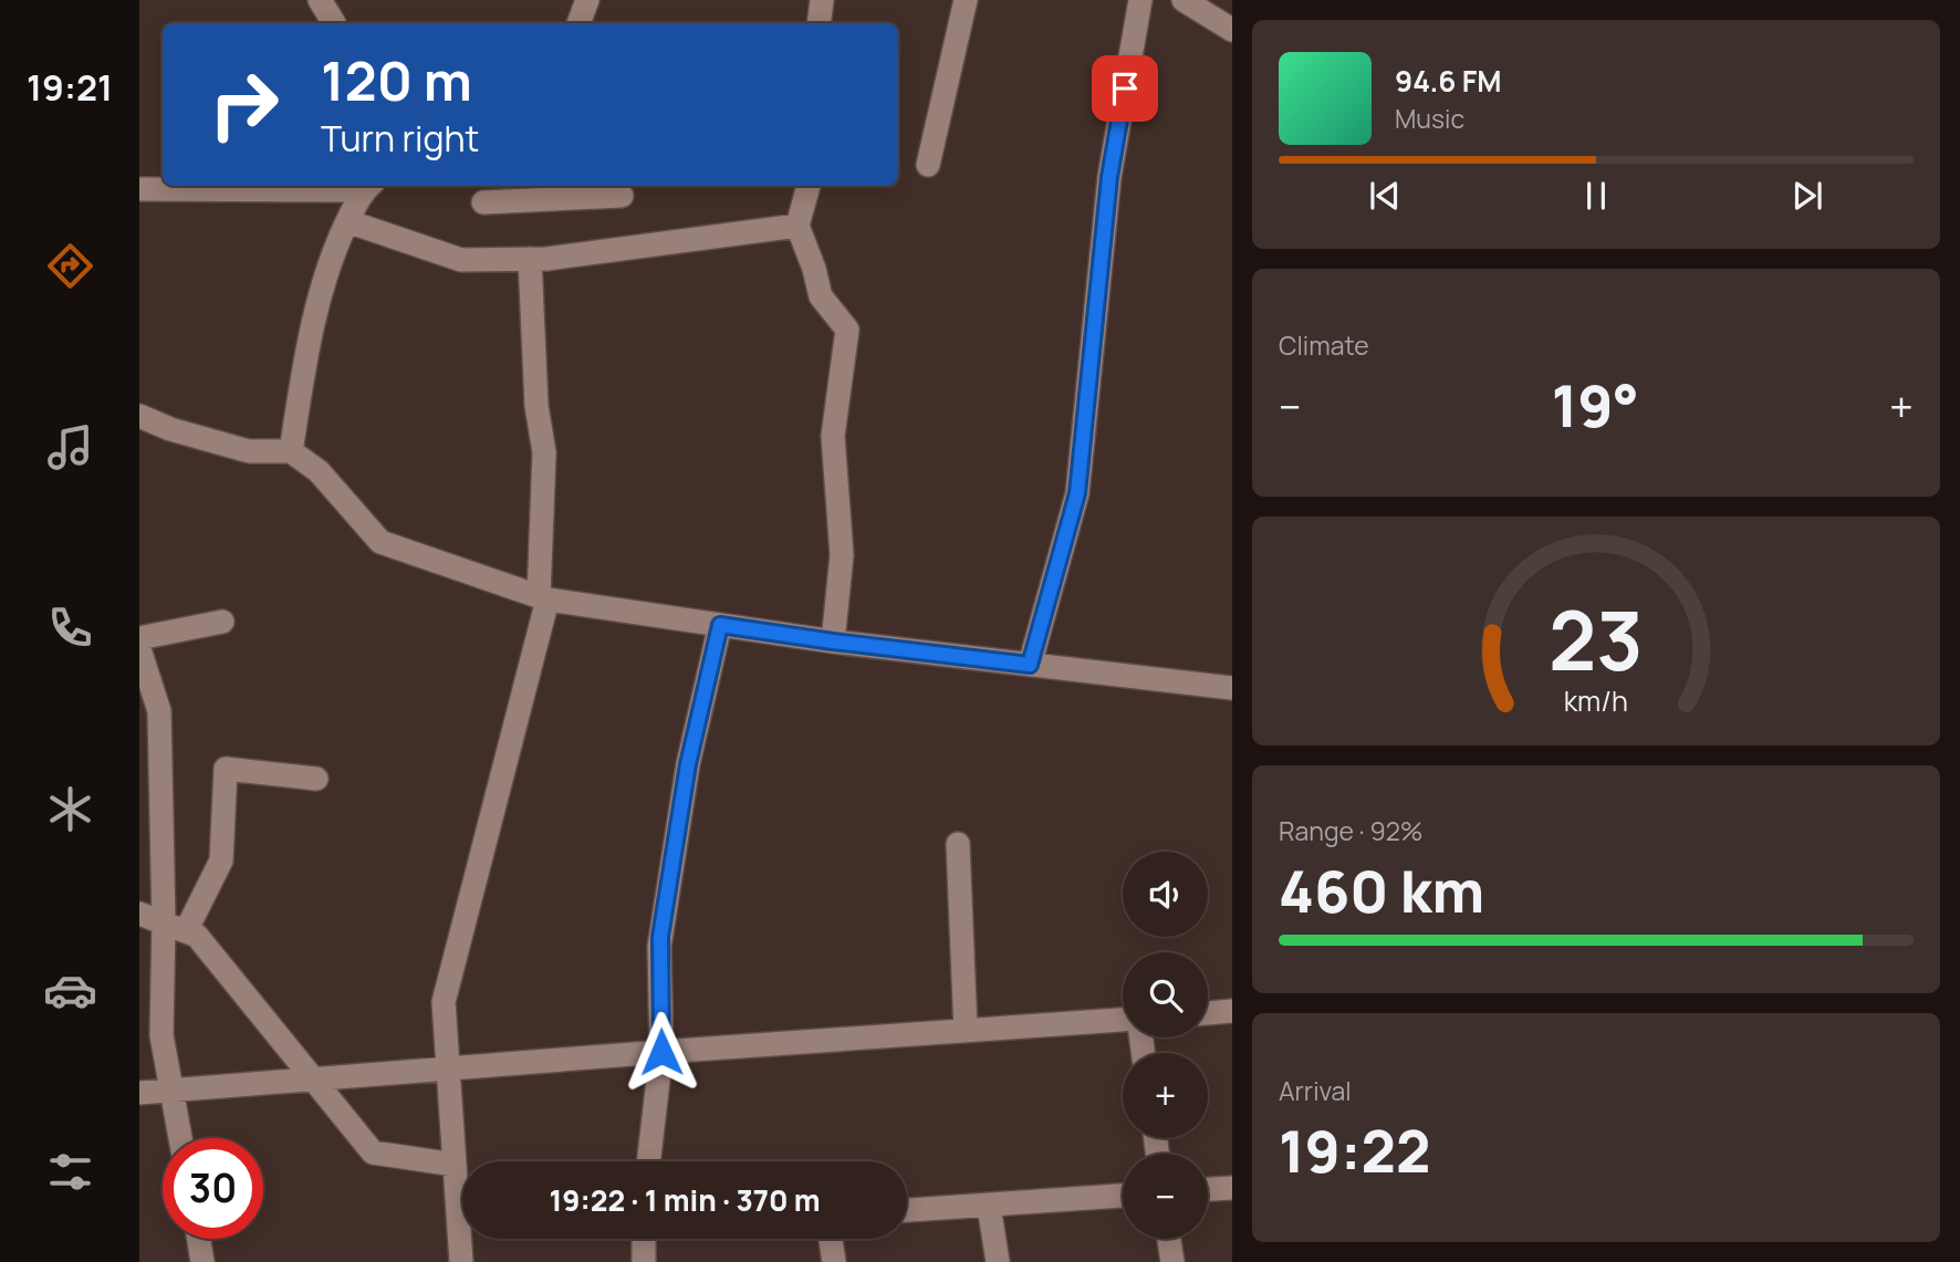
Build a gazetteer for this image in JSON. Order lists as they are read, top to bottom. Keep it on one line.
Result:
{"page":{"tabs":"19:21","turn":["120 m","Turn right"],"song":["94.6 FM","Music"],"tile":["Climate",["Range · 92%","460 km"],["Arrival","19:22"]],"heat":["−","19°","+"],"map_buttons":["+","−"],"limit":"30","trip":"19:22 · 1 min · 370 m","gauge":["23","km/h"]}}
